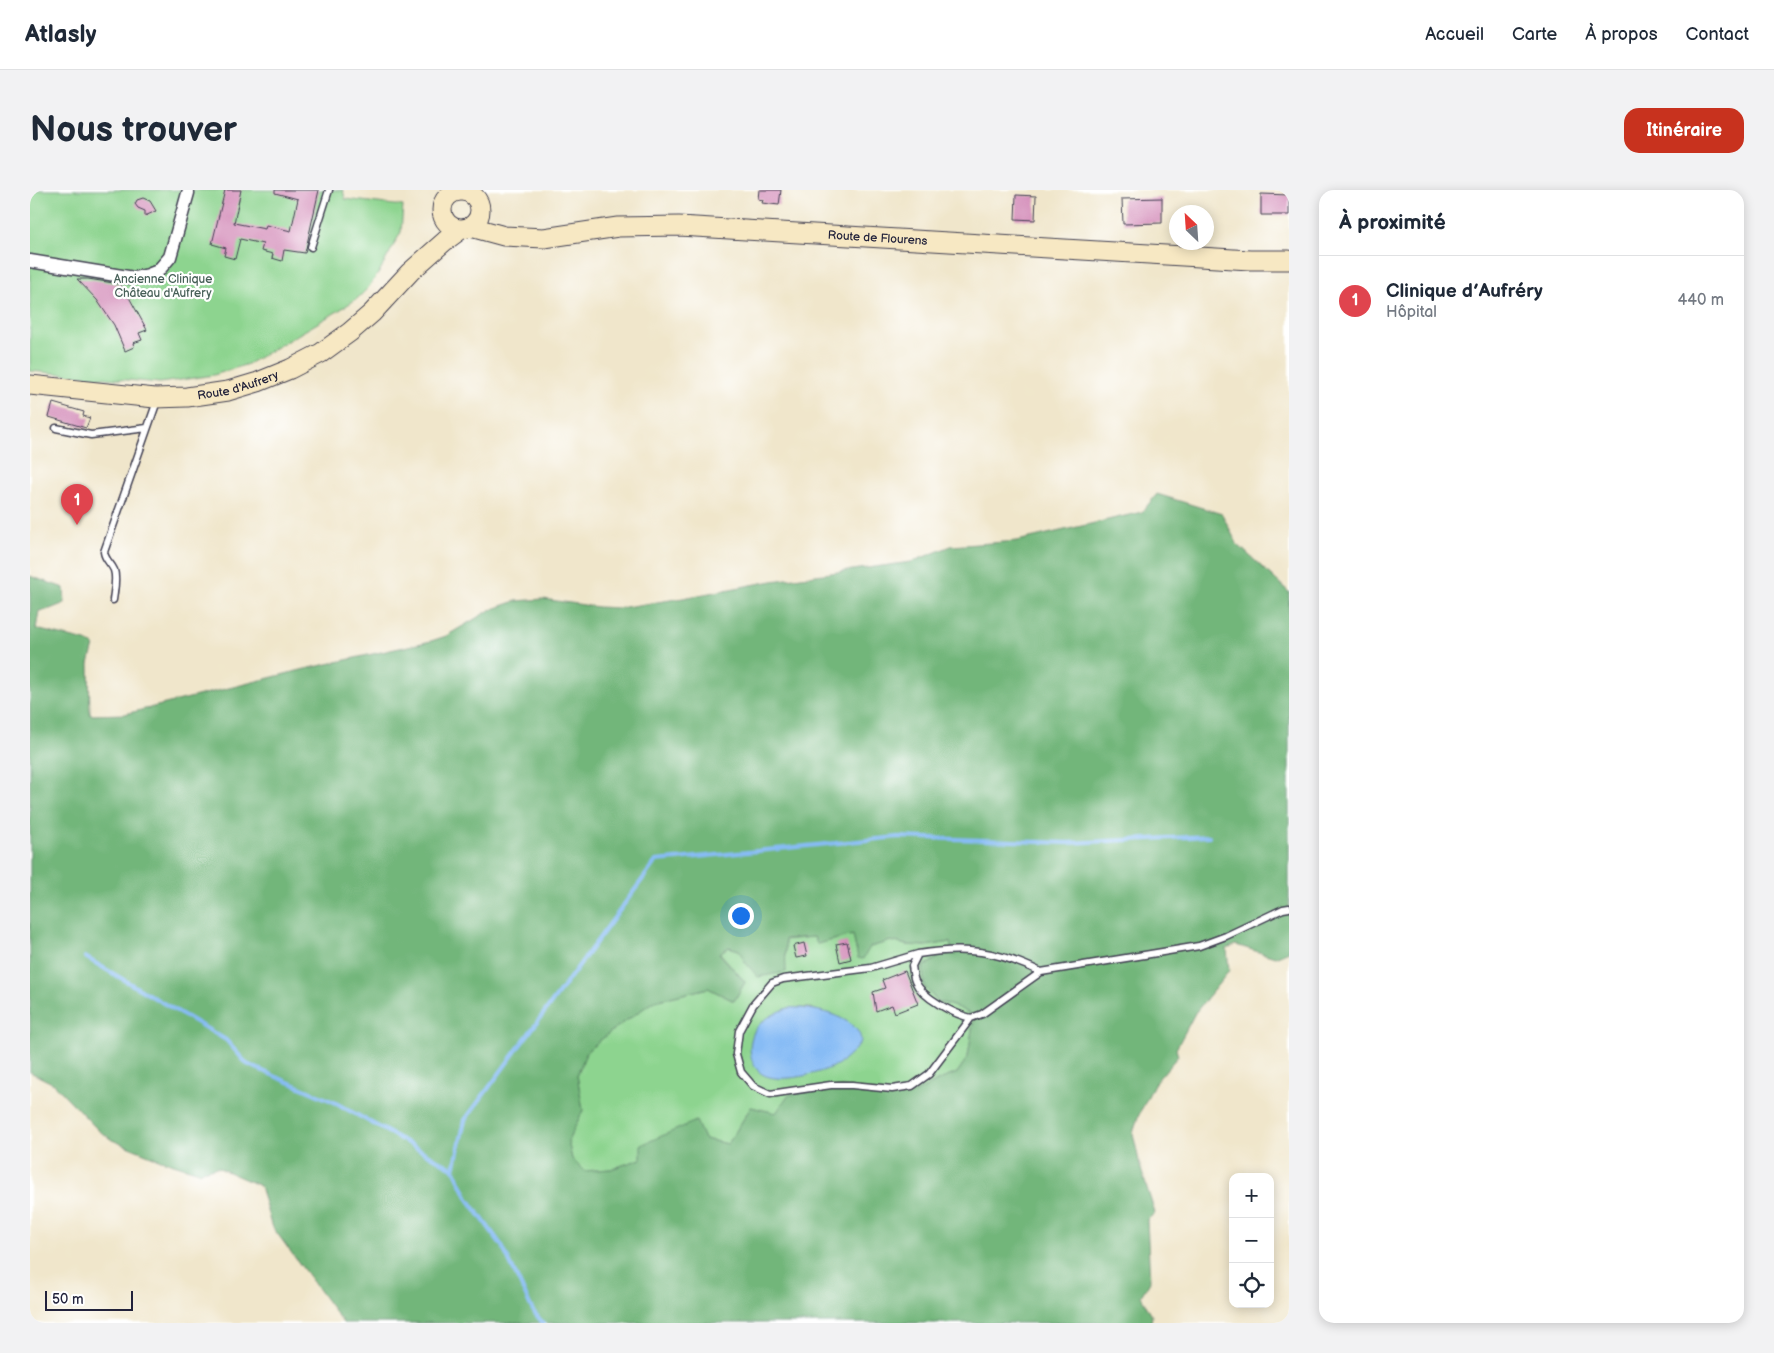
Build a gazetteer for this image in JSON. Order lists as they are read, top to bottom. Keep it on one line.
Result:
{"streets":{"street":["Route de Flourens","Route d'Aufrery"]},"crossings":[["Route de Flourens","Route d'Aufrery"]],"parks":["Ancienne Clinique Château d'Aufrery"],"scale_bar":"50 m","north":"top left","page":{"header":"Atlasly","nav":["Accueil","Carte","À propos","Contact"],"buttons":"Itinéraire","title":"Nous trouver","heading":"À proximité","list":[{"mark":"1","name":"Clinique d’Aufréry","note":"Hôpital","value":"440 m"}],"pins":"1","map_buttons":["+","−"],"scale":"50 m"}}
